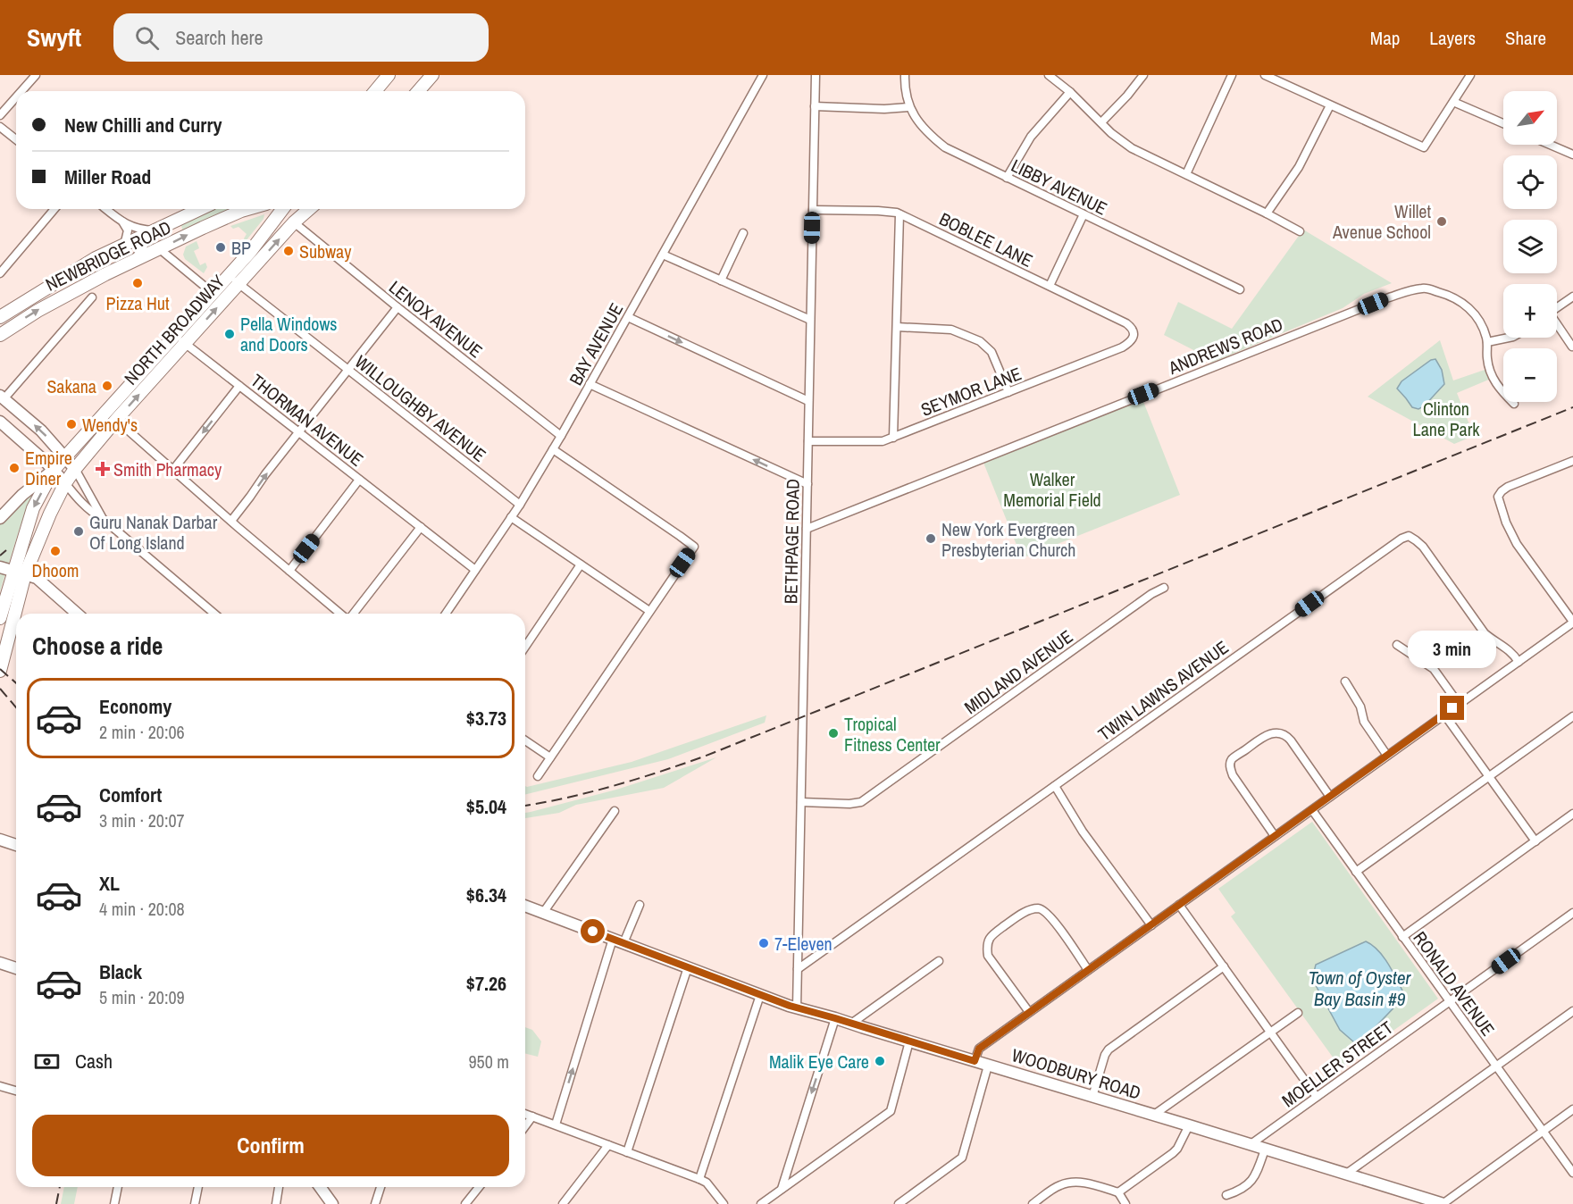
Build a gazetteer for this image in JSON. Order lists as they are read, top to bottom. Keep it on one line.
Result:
{"streets":{"main road":["NEWBRIDGE ROAD","NORTH BROADWAY","WOODBURY ROAD"],"street":["LIBBY AVENUE","BOBLEE LANE","LENOX AVENUE","BAY AVENUE","ANDREWS ROAD","SEYMOR LANE","WILLOUGHBY AVENUE","THORMAN AVENUE","BETHPAGE ROAD","MIDLAND AVENUE","TWIN LAWNS AVENUE","RONALD AVENUE","MOELLER STREET"]},"crossings":[["BOBLEE LANE","SEYMOR LANE"],["BOBLEE LANE","BETHPAGE ROAD"],["LENOX AVENUE","NORTH BROADWAY"],["LENOX AVENUE","BAY AVENUE"],["NORTH BROADWAY","WILLOUGHBY AVENUE"],["NORTH BROADWAY","THORMAN AVENUE"],["BAY AVENUE","WILLOUGHBY AVENUE"],["BAY AVENUE","THORMAN AVENUE"],["ANDREWS ROAD","BETHPAGE ROAD"],["SEYMOR LANE","BETHPAGE ROAD"],["BETHPAGE ROAD","MIDLAND AVENUE"],["BETHPAGE ROAD","TWIN LAWNS AVENUE"],["BETHPAGE ROAD","WOODBURY ROAD"],["RONALD AVENUE","MOELLER STREET"],["MOELLER STREET","WOODBURY ROAD"]],"water":["Town of Oyster Bay Basin #9"],"parks":["Clinton Lane Park","Walker Memorial Field"],"places":{"other":["Willet Avenue School","BP","Subway","Pizza Hut","Pella Windows and Doors","Sakana","Wendy's","Empire Diner","Guru Nanak Darbar Of Long Island","New York Evergreen Presbyterian Church","Dhoom","Tropical Fitness Center","7-Eleven","Malik Eye Care"],"health":["Smith Pharmacy"]},"north":"top right","page":{"header":"Swyft","search":"Search here","nav":["Map","Layers","Share"],"map_buttons":["+","−"],"banner":["New Chilli and Curry","Miller Road"],"heading":"Choose a ride","bubble":"3 min","list":[{"name":"Economy","note":"2 min · 20:06","value":"$3.73"},{"name":"Comfort","note":"3 min · 20:07","value":"$5.04"},{"name":"XL","note":"4 min · 20:08","value":"$6.34"},{"name":"Black","note":"5 min · 20:09","value":"$7.26"}],"pay":["Cash","950 m"],"buttons":"Confirm"}}
